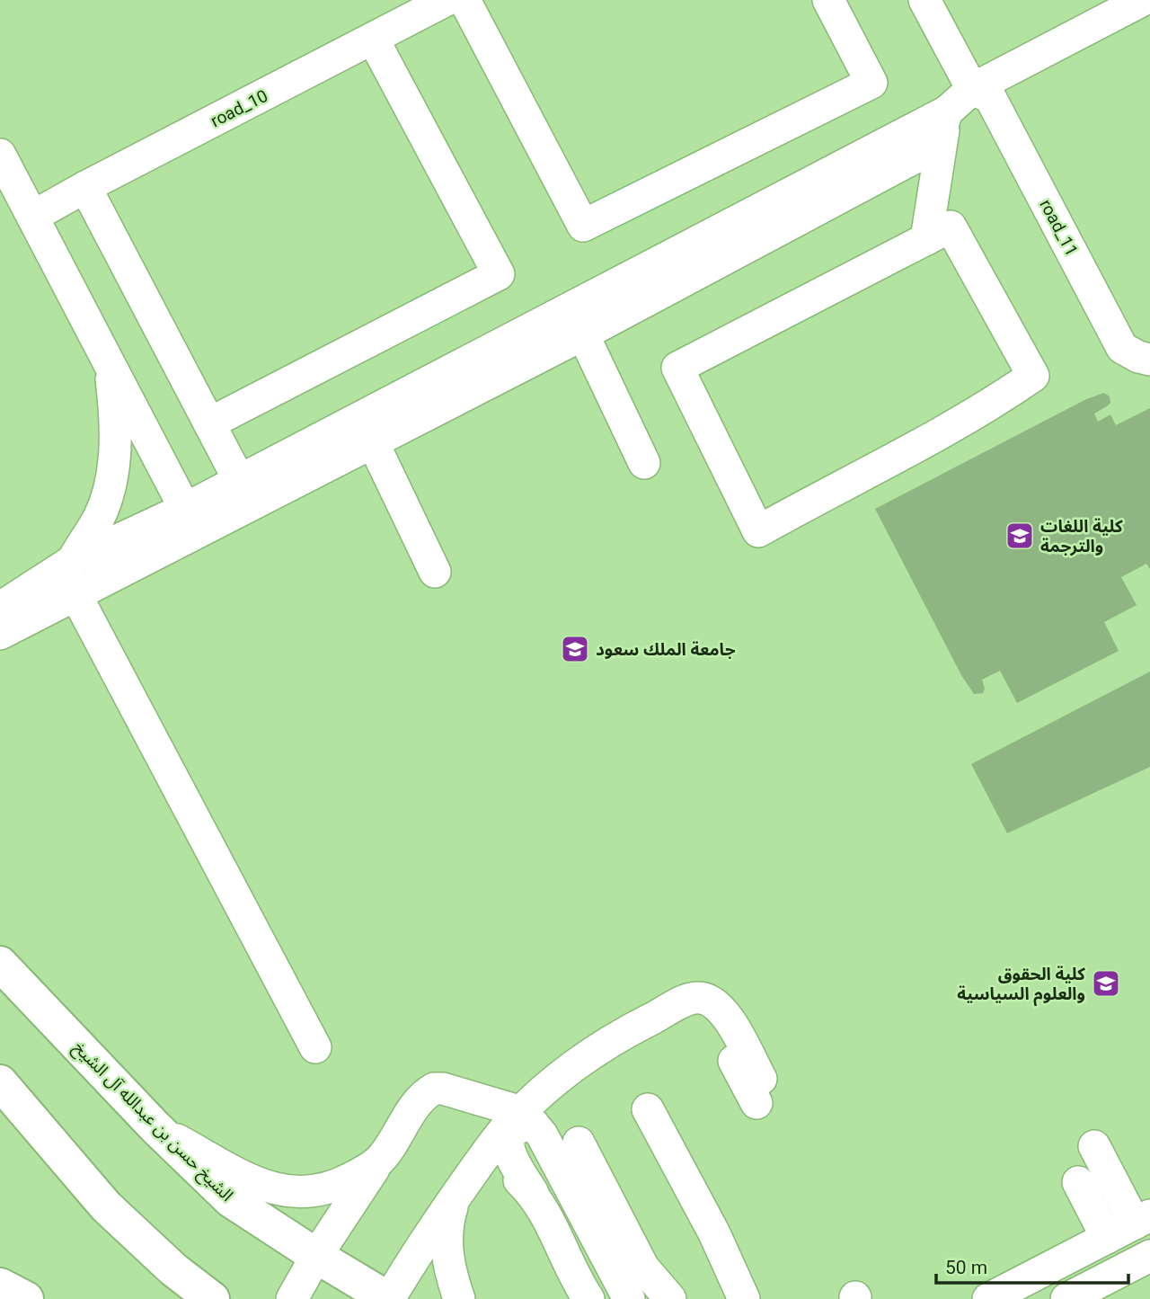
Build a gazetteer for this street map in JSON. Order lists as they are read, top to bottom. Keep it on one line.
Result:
{"streets":{"main road":["الشيخ حسن بن عبدالله آل الشيخ"],"lane":["road_10","road_11"]},"places":{"school or university":["كلية اللغات والترجمة","جامعة الملك سعود","كلية الحقوق والعلوم السياسية"]},"scale_bar":"50 m"}
